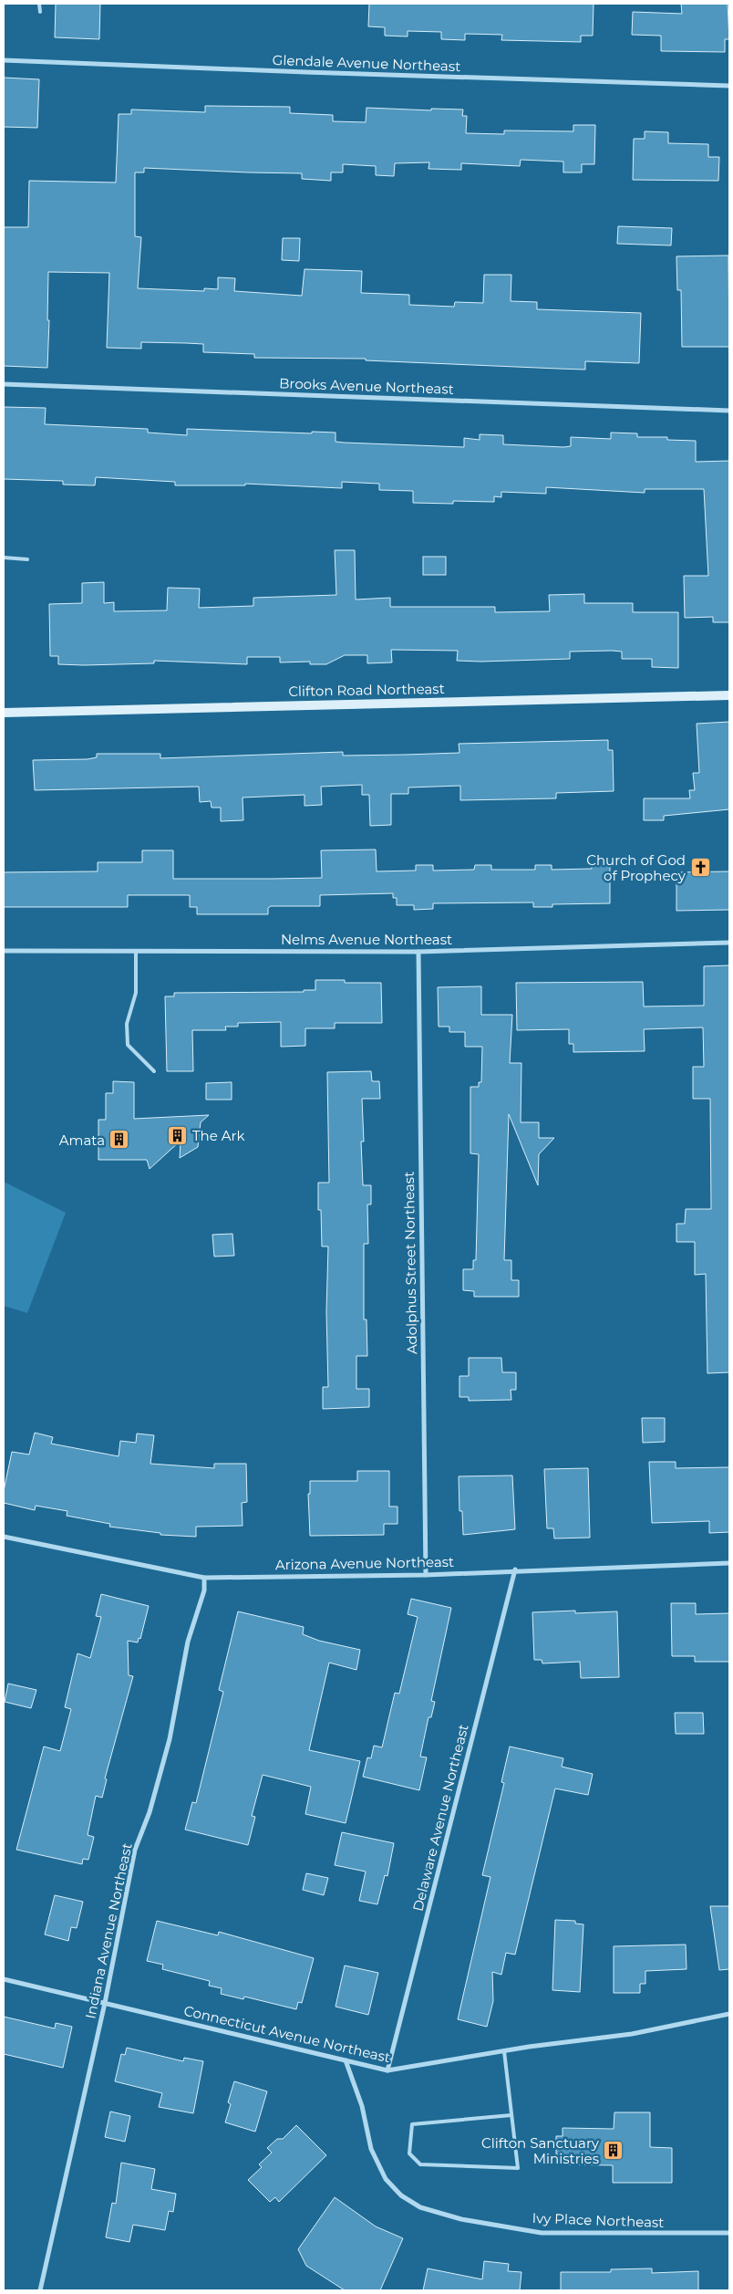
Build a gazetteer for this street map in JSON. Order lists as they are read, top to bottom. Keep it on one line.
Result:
{"streets":{"street":["Glendale Avenue Northeast","Brooks Avenue Northeast","Clifton Road Northeast","Nelms Avenue Northeast","Adolphus Street Northeast","Arizona Avenue Northeast","Delaware Avenue Northeast","Indiana Avenue Northeast","Connecticut Avenue Northeast","Ivy Place Northeast"]},"crossings":[["Nelms Avenue Northeast","Adolphus Street Northeast"],["Adolphus Street Northeast","Arizona Avenue Northeast"],["Arizona Avenue Northeast","Delaware Avenue Northeast"],["Arizona Avenue Northeast","Indiana Avenue Northeast"],["Delaware Avenue Northeast","Connecticut Avenue Northeast"],["Indiana Avenue Northeast","Connecticut Avenue Northeast"],["Connecticut Avenue Northeast","Ivy Place Northeast"]],"places":{"church":["Church of God of Prophecy"],"building":["The Ark","Amata","Clifton Sanctuary Ministries"]}}
